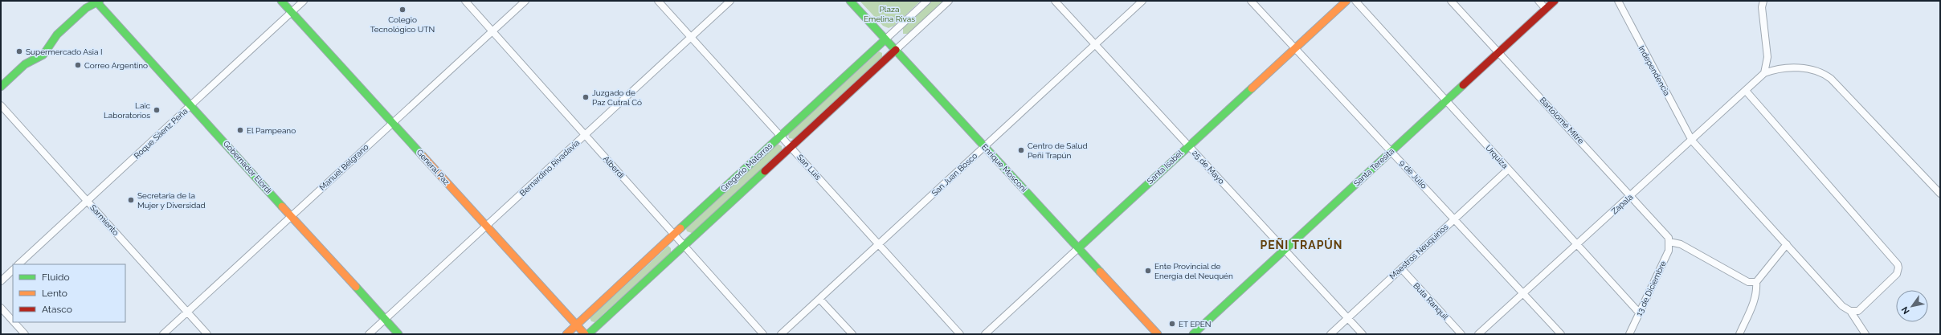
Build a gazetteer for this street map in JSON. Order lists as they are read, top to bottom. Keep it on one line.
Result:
{"streets":{"main road":["Gobernador Elordi","General Paz","Gregorio Matorras","Santa Isabel","Santa Teresita","Enrique Mosconi"],"street":["Independencia","Bartolomé Mitre","Roque Sáenz Peña","Urquiza","Manuel Belgrano","Alberdi","San Luis","25 de Mayo","Bernardino Rivadavia","San Juan Bosco","9 de Julio","Zapala","Sarmiento","Maestros Neuquinos","13 de Diciembre","Buta Ranquil"]},"crossings":[["Independencia","Zapala"],["Bartolomé Mitre","Santa Teresita"],["Bartolomé Mitre","Zapala"],["Bartolomé Mitre","13 de Diciembre"],["Roque Sáenz Peña","Gobernador Elordi"],["Roque Sáenz Peña","General Paz"],["Roque Sáenz Peña","Sarmiento"],["Urquiza","Santa Teresita"],["Urquiza","Zapala"],["Urquiza","Maestros Neuquinos"],["Urquiza","13 de Diciembre"],["Gobernador Elordi","Manuel Belgrano"],["Gobernador Elordi","Bernardino Rivadavia"],["Manuel Belgrano","General Paz"],["Manuel Belgrano","Alberdi"],["Manuel Belgrano","Sarmiento"],["General Paz","Gregorio Matorras"],["General Paz","Bernardino Rivadavia"],["Alberdi","Gregorio Matorras"],["Alberdi","Bernardino Rivadavia"],["Gregorio Matorras","San Luis"],["Gregorio Matorras","Enrique Mosconi"],["San Luis","Bernardino Rivadavia"],["San Luis","San Juan Bosco"],["Santa Isabel","25 de Mayo"],["Santa Isabel","Enrique Mosconi"],["Santa Isabel","9 de Julio"],["25 de Mayo","Santa Teresita"],["25 de Mayo","San Juan Bosco"],["25 de Mayo","Maestros Neuquinos"],["Santa Teresita","9 de Julio"],["Enrique Mosconi","San Juan Bosco"],["9 de Julio","Zapala"],["9 de Julio","Maestros Neuquinos"],["Maestros Neuquinos","Buta Ranquil"]],"districts":["PEÑI TRAPÚN"],"parks":["Plaza Emelina Rivas"],"places":["Colegio Tecnológico UTN","Supermercado Asia I","Correo Argentino","Juzgado de Paz Cutral Có","Laic Laboratorios","El Pampeano","Centro de Salud Peñi Trapún","Secretaria de la Mujer y Diversidad","Ente Provincial de Energía del Neuquén","ET EPEN"],"legend":["Fluido","Lento","Atasco"],"north":"bottom left"}
